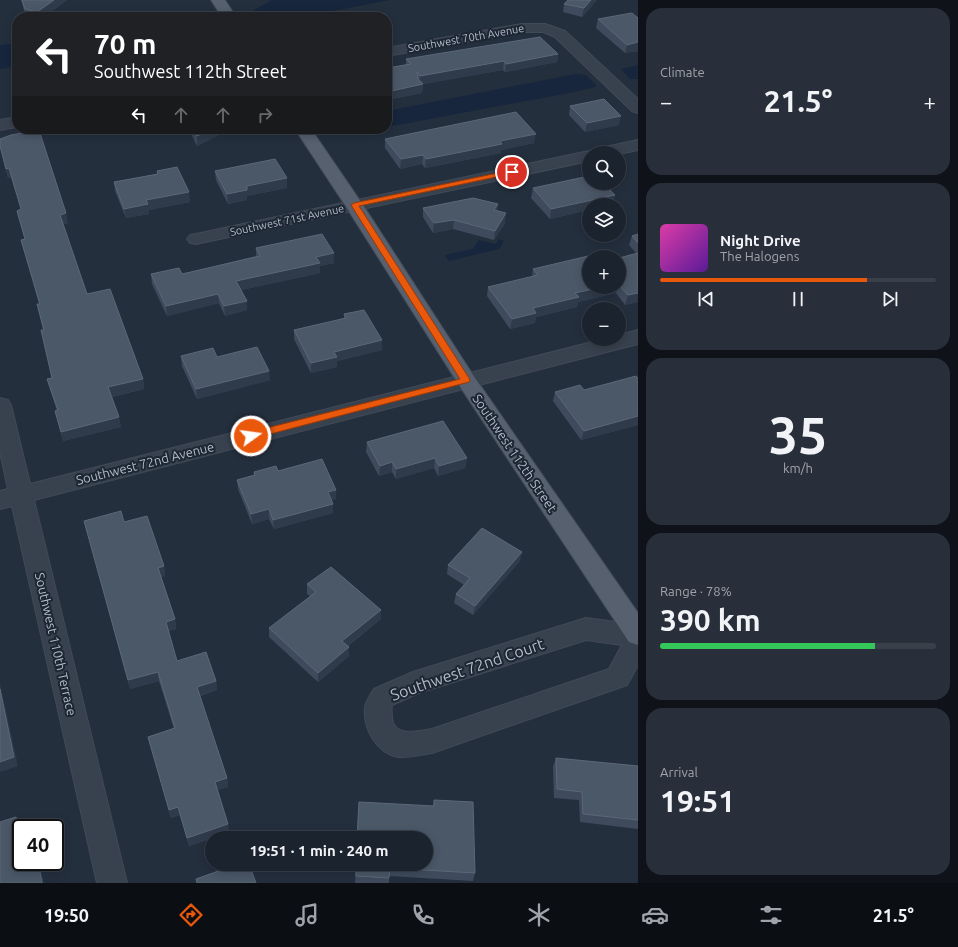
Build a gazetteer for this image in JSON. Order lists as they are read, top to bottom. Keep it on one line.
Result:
{"streets":{"main road":["Southwest 112th Street"],"street":["Southwest 70th Avenue","Southwest 71st Avenue","Southwest 72nd Avenue","Southwest 110th Terrace","Southwest 72nd Court"]},"crossings":[["Southwest 71st Avenue","Southwest 112th Street"],["Southwest 112th Street","Southwest 72nd Avenue"],["Southwest 112th Street","Southwest 72nd Court"],["Southwest 72nd Avenue","Southwest 110th Terrace"]],"page":{"tile":["Climate",["35","km/h"],["Range · 78%","390 km"],["Arrival","19:51"]],"turn":["70 m","Southwest 112th Street"],"heat":["−","21.5°","+"],"map_buttons":["+","−"],"song":["Night Drive","The Halogens"],"limit":"40","trip":"19:51 · 1 min · 240 m","tabs":["19:50","21.5°"]}}
